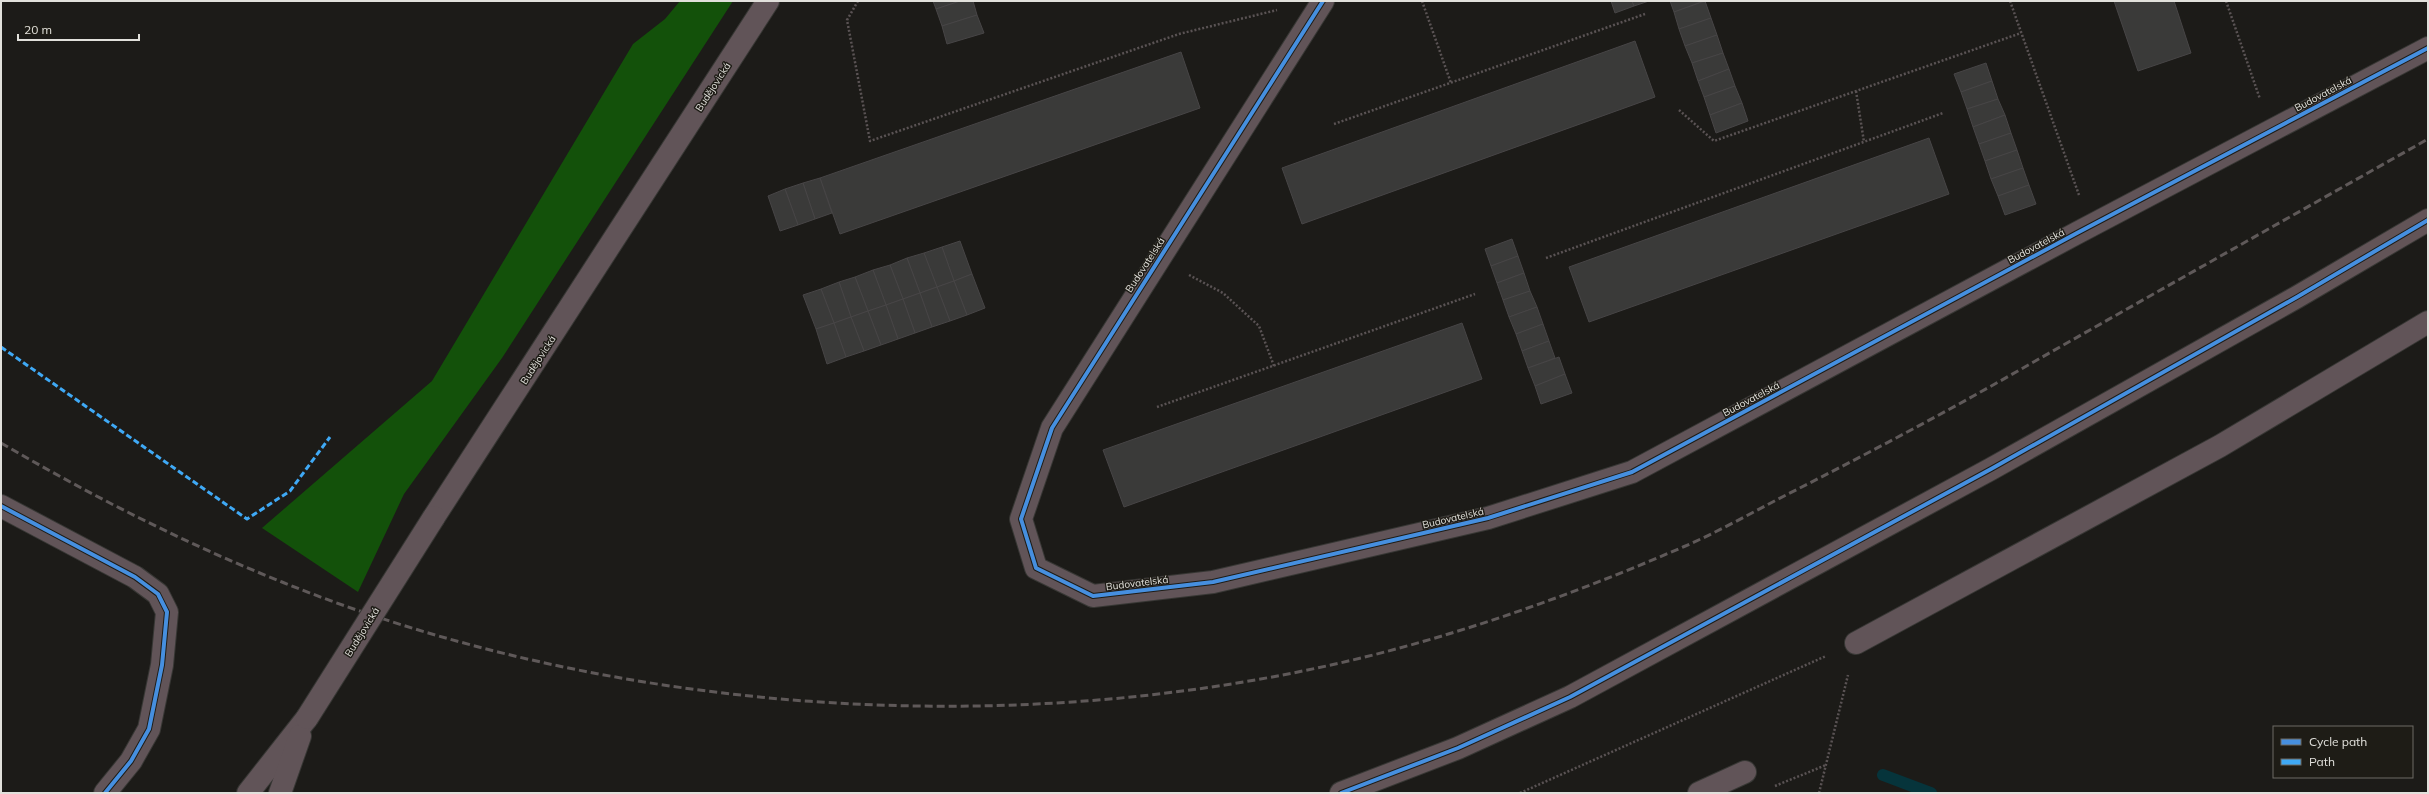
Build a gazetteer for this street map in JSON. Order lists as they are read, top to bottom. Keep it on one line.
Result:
{"streets":{"street":["Budějovická","Budovatelská"]},"legend":["Cycle path","Path"],"scale_bar":"20 m"}
